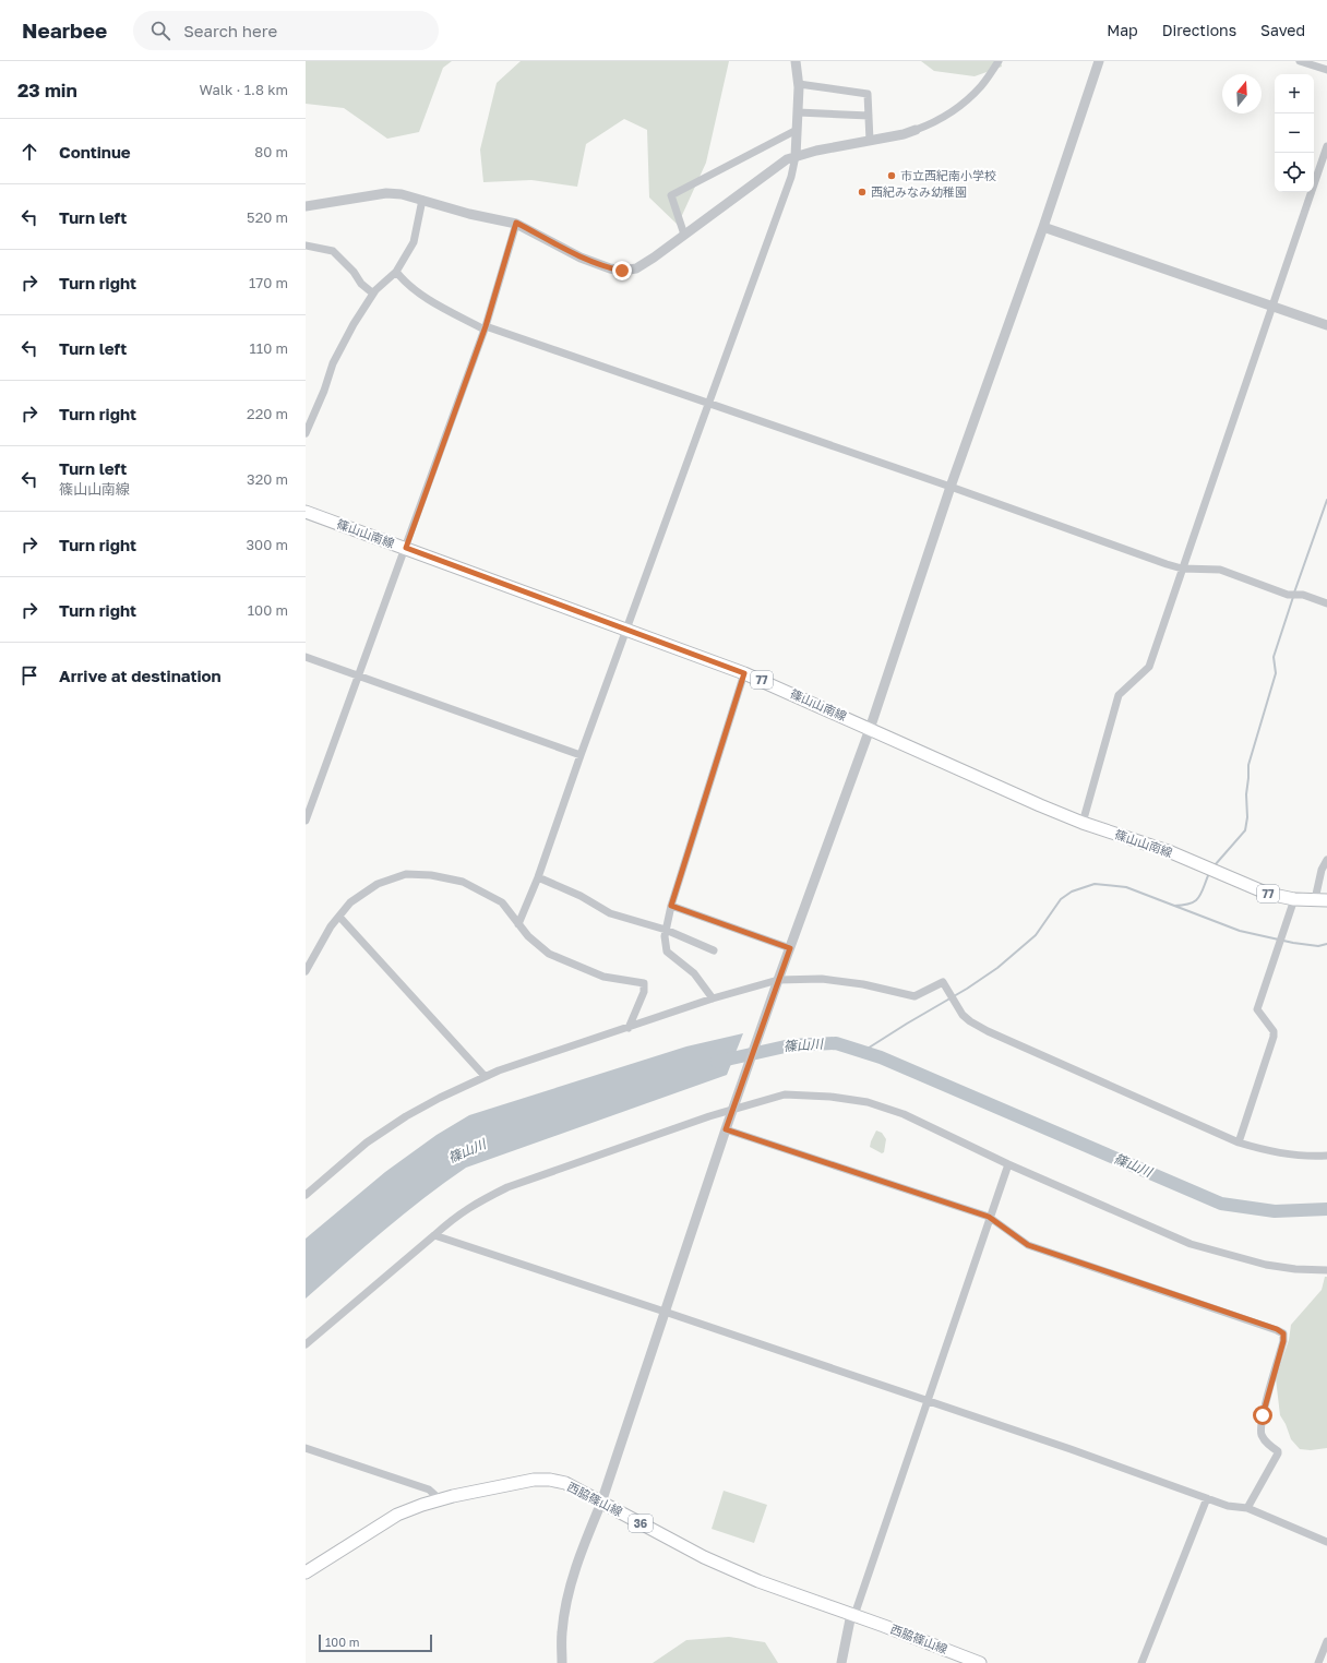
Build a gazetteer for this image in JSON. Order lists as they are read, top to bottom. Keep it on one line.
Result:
{"streets":{"main road":["篠山山南線","77","西脇篠山線","36"]},"water":["篠山川"],"places":["市立西紀南小学校","西紀みなみ幼稚園"],"scale_bar":"100 m","north":"top","page":{"header":"Nearbee","search":"Search here","nav":["Map","Directions","Saved"],"heading":["23 min","Walk · 1.8 km"],"map_buttons":["+","−"],"list":[["Continue","80 m"],["Turn left","520 m"],["Turn right","170 m"],["Turn left","110 m"],["Turn right","220 m"],["Turn left","篠山山南線","320 m"],["Turn right","300 m"],["Turn right","100 m"],"Arrive at destination"],"scale":"100 m"}}
